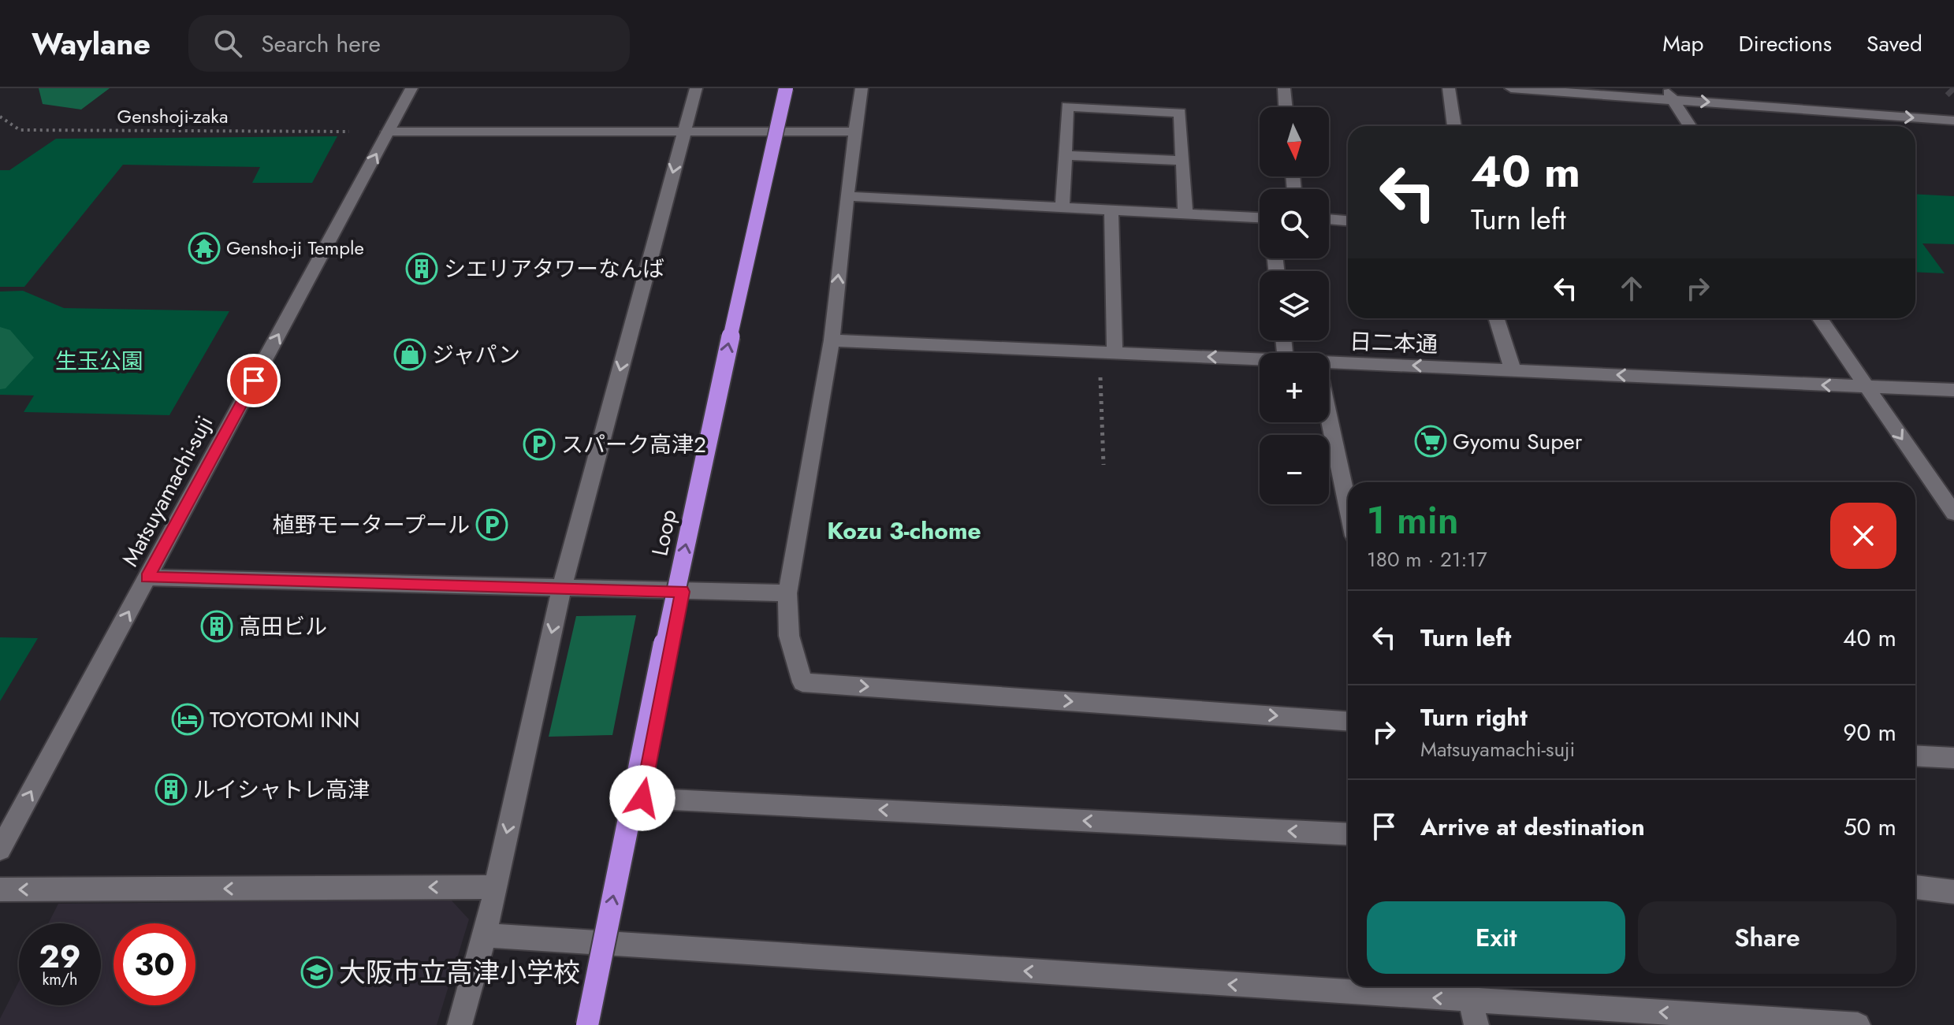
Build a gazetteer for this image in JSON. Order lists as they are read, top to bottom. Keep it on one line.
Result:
{"streets":{"highway":["Loop"],"street":["日二本通","Matsuyamachi-suji"],"path":["Genshoji-zaka"]},"one_way":["日二本通","Matsuyamachi-suji","Loop"],"districts":["Kozu 3-chome"],"parks":["生玉公園"],"places":{"temple":["Gensho-ji Temple"],"building":["シエリアタワーなんば","高田ビル","ルイシャトレ高津"],"shop":["ジャパン"],"supermarket":["Gyomu Super"],"parking":["スパーク高津2","植野モータープール"],"hotel":["TOYOTOMI INN"],"school or university":["大阪市立高津小学校"]},"north":"bottom","page":{"header":"Waylane","search":"Search here","nav":["Map","Directions","Saved"],"map_buttons":["+","−"],"turn":["40 m","Turn left"],"heading":["1 min","180 m · 21:17"],"list":[{"name":"Turn left","value":"40 m"},{"name":"Turn right","note":"Matsuyamachi-suji","value":"90 m"},{"name":"Arrive at destination","value":"50 m"}],"buttons":["Exit","Share"],"speed":"29 km/h","limit":"30"}}
